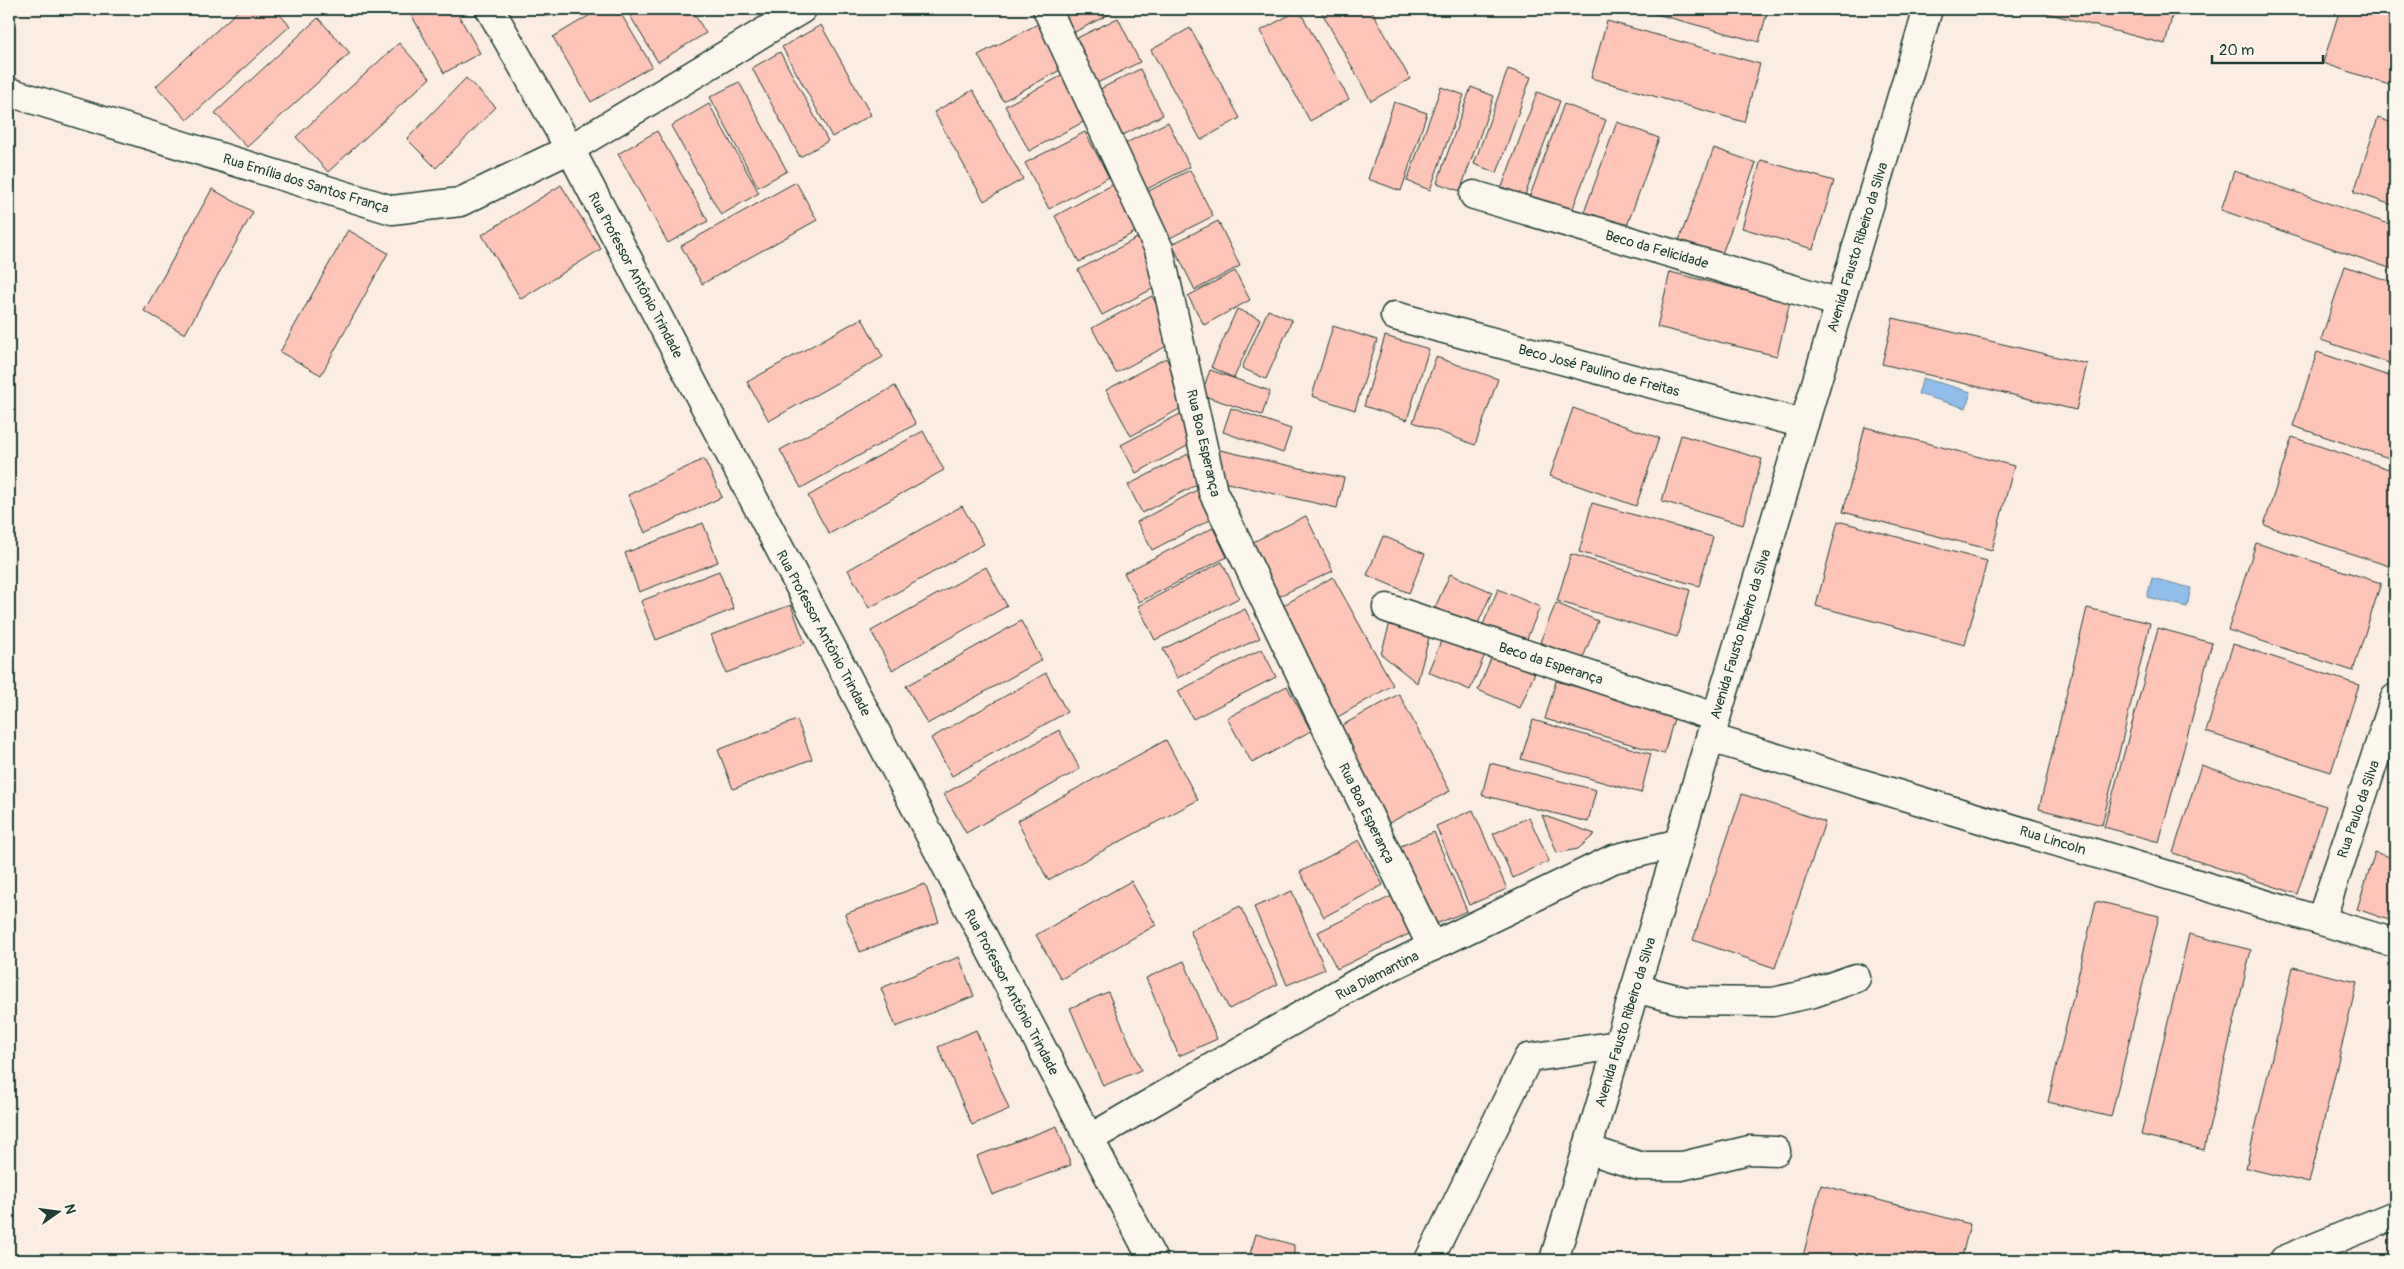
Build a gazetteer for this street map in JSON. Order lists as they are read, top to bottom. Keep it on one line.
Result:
{"streets":{"street":["Rua Emília dos Santos França","Avenida Fausto Ribeiro da Silva","Beco da Felicidade","Rua Professor Antônio Trindade","Beco José Paulino de Freitas","Rua Boa Esperança","Beco da Esperança","Rua Paulo da Silva","Rua Lincoln","Rua Diamantina"]},"crossings":[["Rua Emília dos Santos França","Rua Professor Antônio Trindade"],["Avenida Fausto Ribeiro da Silva","Beco da Felicidade"],["Avenida Fausto Ribeiro da Silva","Beco José Paulino de Freitas"],["Avenida Fausto Ribeiro da Silva","Beco da Esperança"],["Avenida Fausto Ribeiro da Silva","Rua Lincoln"],["Avenida Fausto Ribeiro da Silva","Rua Diamantina"],["Rua Professor Antônio Trindade","Rua Diamantina"],["Rua Boa Esperança","Rua Diamantina"],["Beco da Esperança","Rua Lincoln"],["Rua Paulo da Silva","Rua Lincoln"]],"scale_bar":"20 m","north":"right"}
